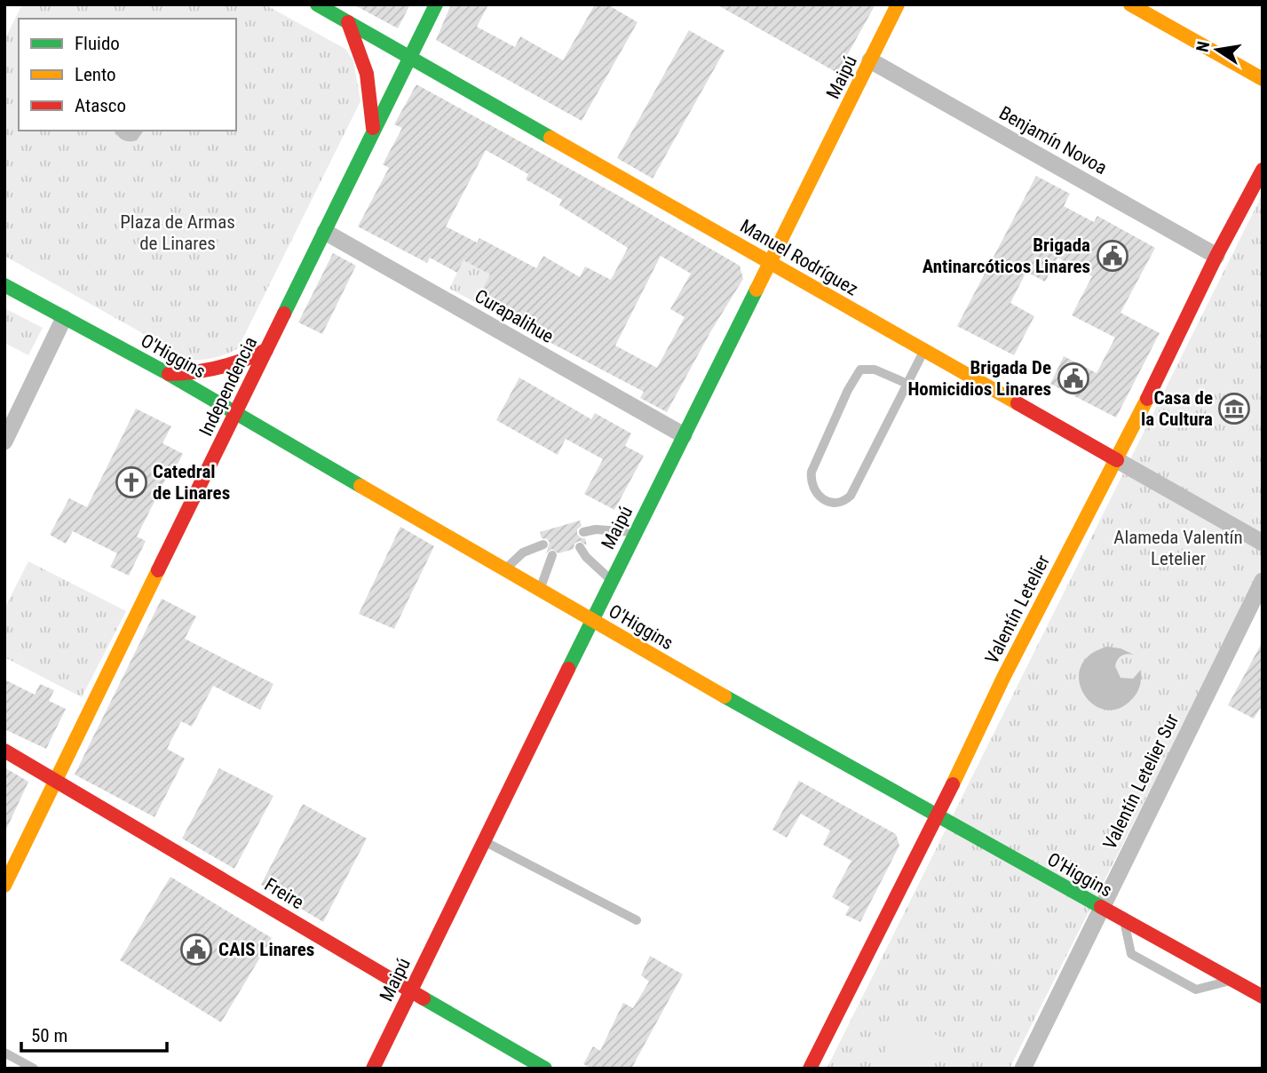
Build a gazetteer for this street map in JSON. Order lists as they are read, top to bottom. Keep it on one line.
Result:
{"streets":{"main road":["Maipú","Manuel Rodríguez","O'Higgins","Independencia","Valentín Letelier","Freire"],"street":["Benjamín Novoa","Curapalihue","Valentín Letelier Sur"]},"crossings":[["Maipú","Benjamín Novoa"],["Maipú","Manuel Rodríguez"],["Maipú","Curapalihue"],["Maipú","O'Higgins"],["Maipú","Freire"],["Benjamín Novoa","Valentín Letelier"],["Manuel Rodríguez","Independencia"],["Manuel Rodríguez","Valentín Letelier"],["Curapalihue","Independencia"],["O'Higgins","Independencia"],["O'Higgins","Valentín Letelier"],["O'Higgins","Valentín Letelier Sur"],["Independencia","Freire"]],"parks":["Plaza de Armas de Linares","Alameda Valentín Letelier"],"places":{"public building":["Brigada Antinarcóticos Linares","Brigada De Homicidios Linares","CAIS Linares"],"museum":["Casa de la Cultura"],"church":["Catedral de Linares"]},"legend":["Fluido","Lento","Atasco"],"scale_bar":"50 m","north":"left"}
